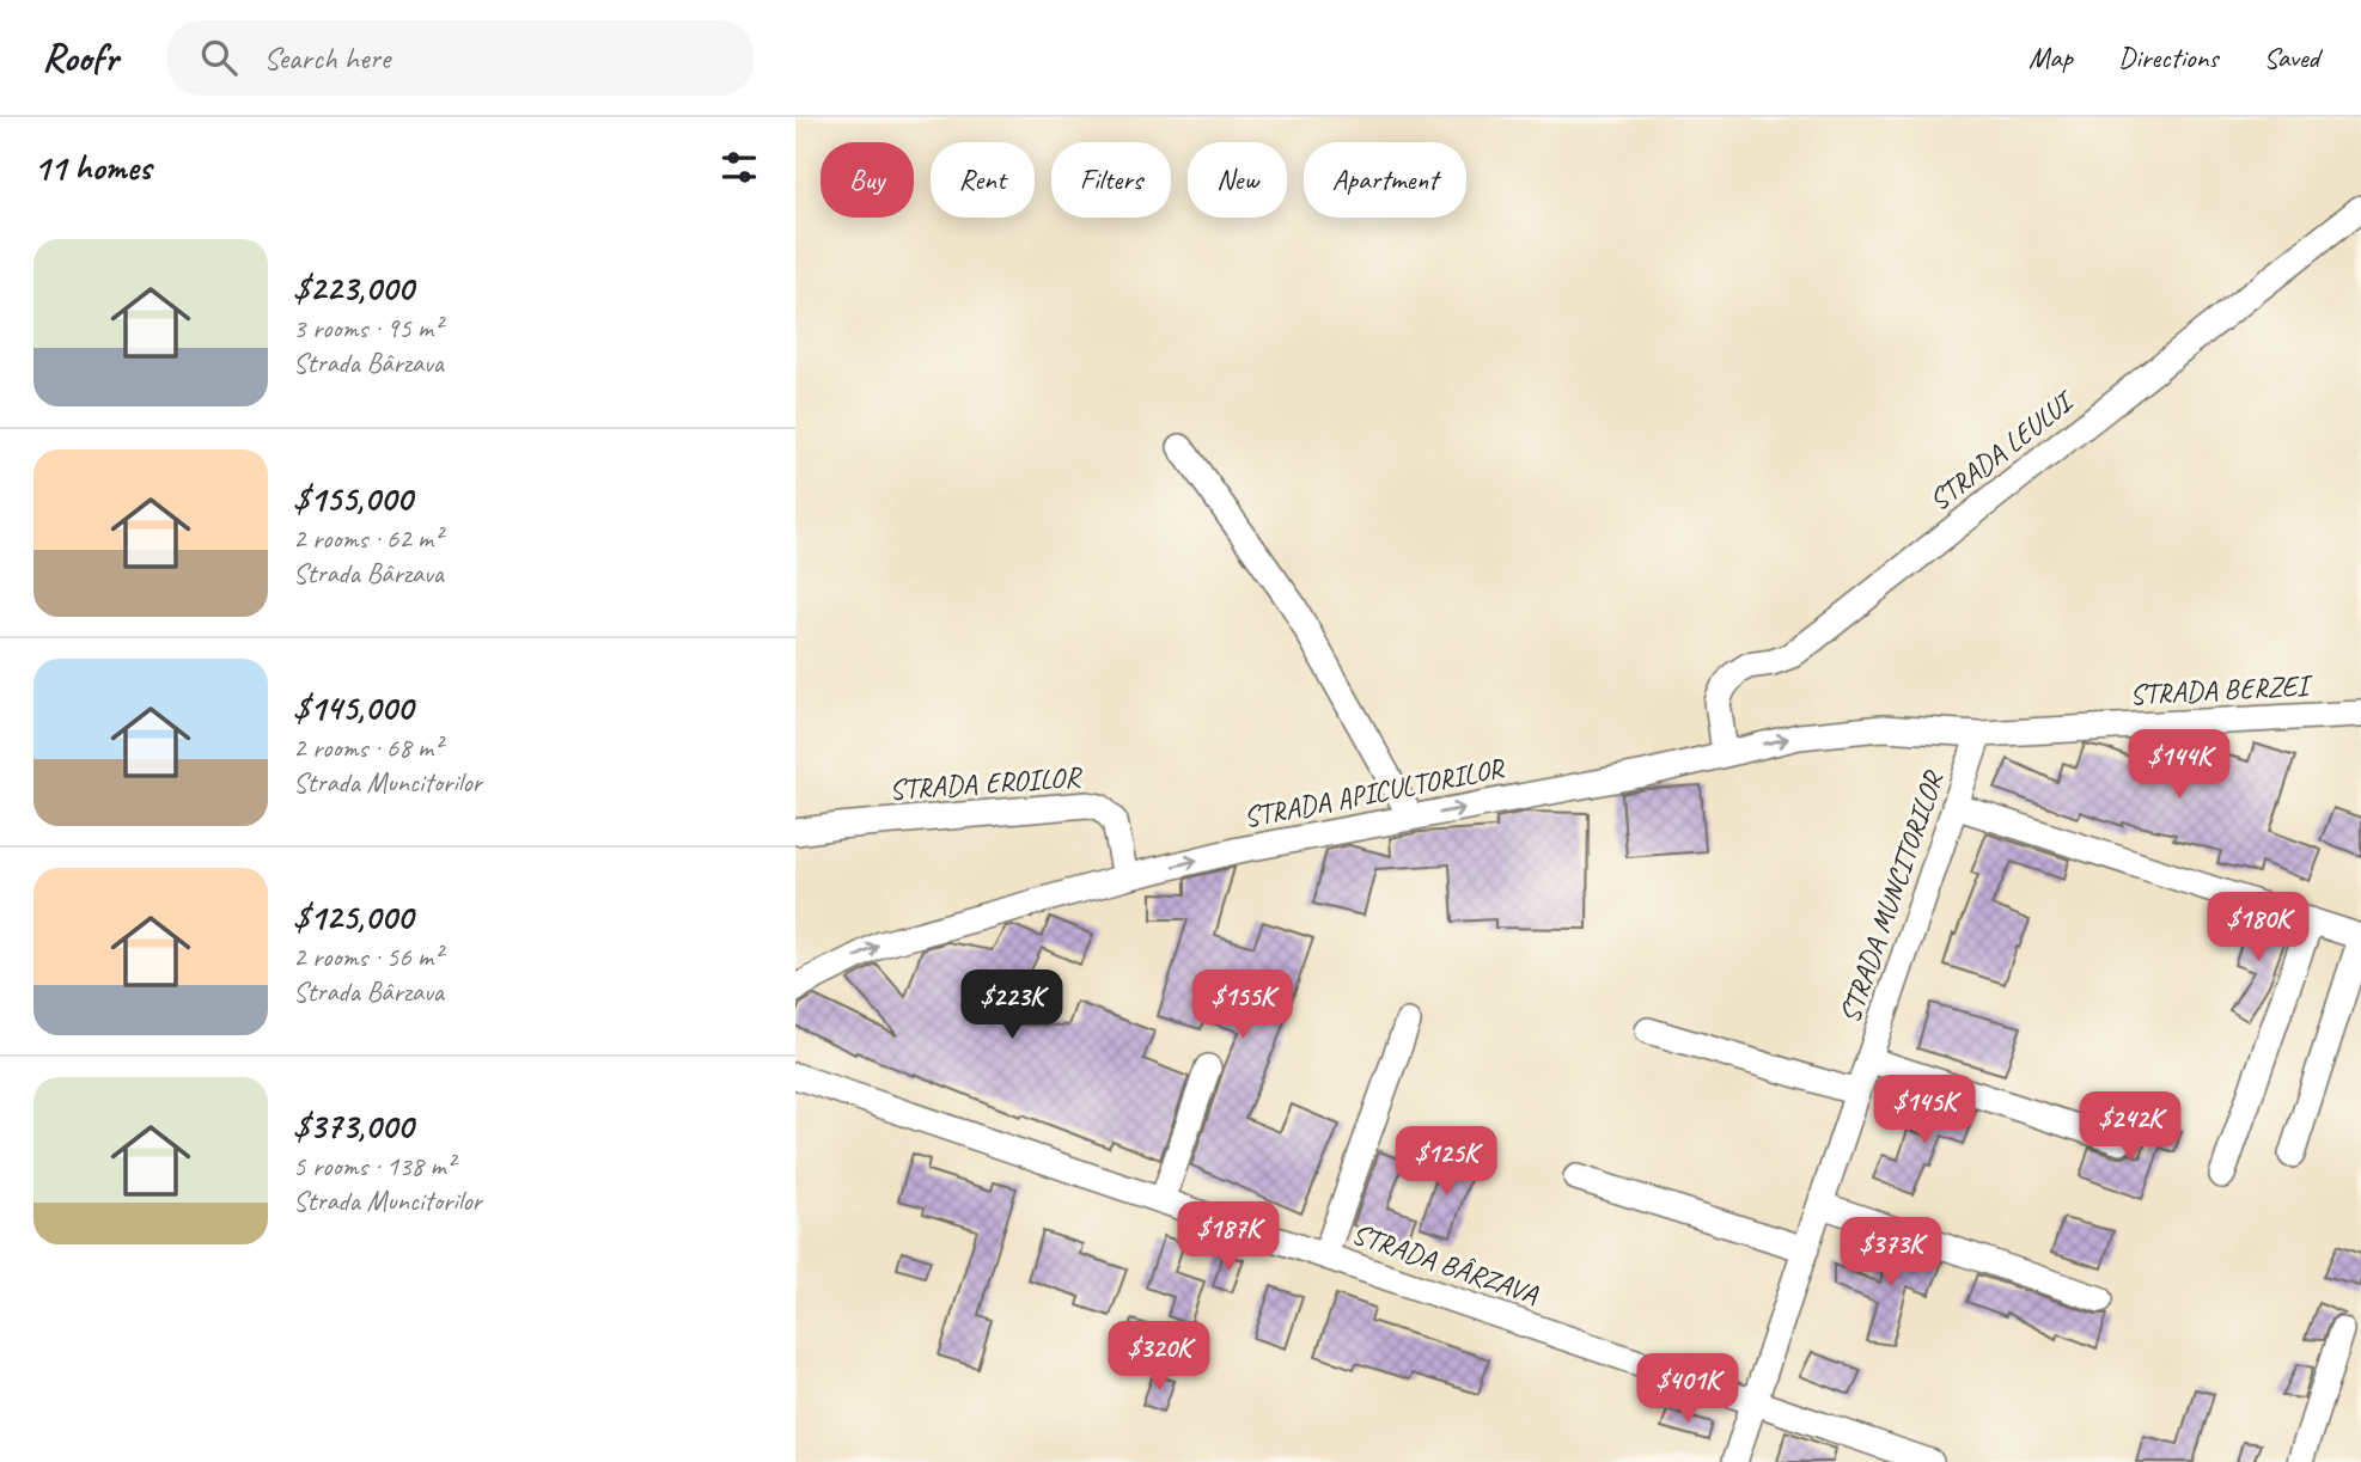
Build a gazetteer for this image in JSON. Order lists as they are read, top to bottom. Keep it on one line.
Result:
{"streets":{"street":["STRADA LEULUI","STRADA BERZEI","STRADA EROILOR","STRADA APICULTORILOR","STRADA MUNCITORILOR","STRADA BÂRZAVA"]},"crossings":[["STRADA LEULUI","STRADA APICULTORILOR"],["STRADA BERZEI","STRADA APICULTORILOR"],["STRADA BERZEI","STRADA MUNCITORILOR"],["STRADA EROILOR","STRADA APICULTORILOR"],["STRADA APICULTORILOR","STRADA MUNCITORILOR"],["STRADA MUNCITORILOR","STRADA BÂRZAVA"]],"one_way":["STRADA APICULTORILOR"],"page":{"header":"Roofr","search":"Search here","nav":["Map","Directions","Saved"],"heading":"11 homes","chip":["Buy","Rent","Filters","New","Apartment"],"list":[{"name":"$223,000","note":"3 rooms · 95 m² · Strada Bârzava"},{"name":"$155,000","note":"2 rooms · 62 m² · Strada Bârzava"},{"name":"$145,000","note":"2 rooms · 68 m² · Strada Muncitorilor"},{"name":"$125,000","note":"2 rooms · 56 m² · Strada Bârzava"},{"name":"$373,000","note":"5 rooms · 138 m² · Strada Muncitorilor"}],"price":["$144K","$180K","$223K","$155K","$145K","$242K","$125K","$187K","$373K","$320K","$401K"]}}
